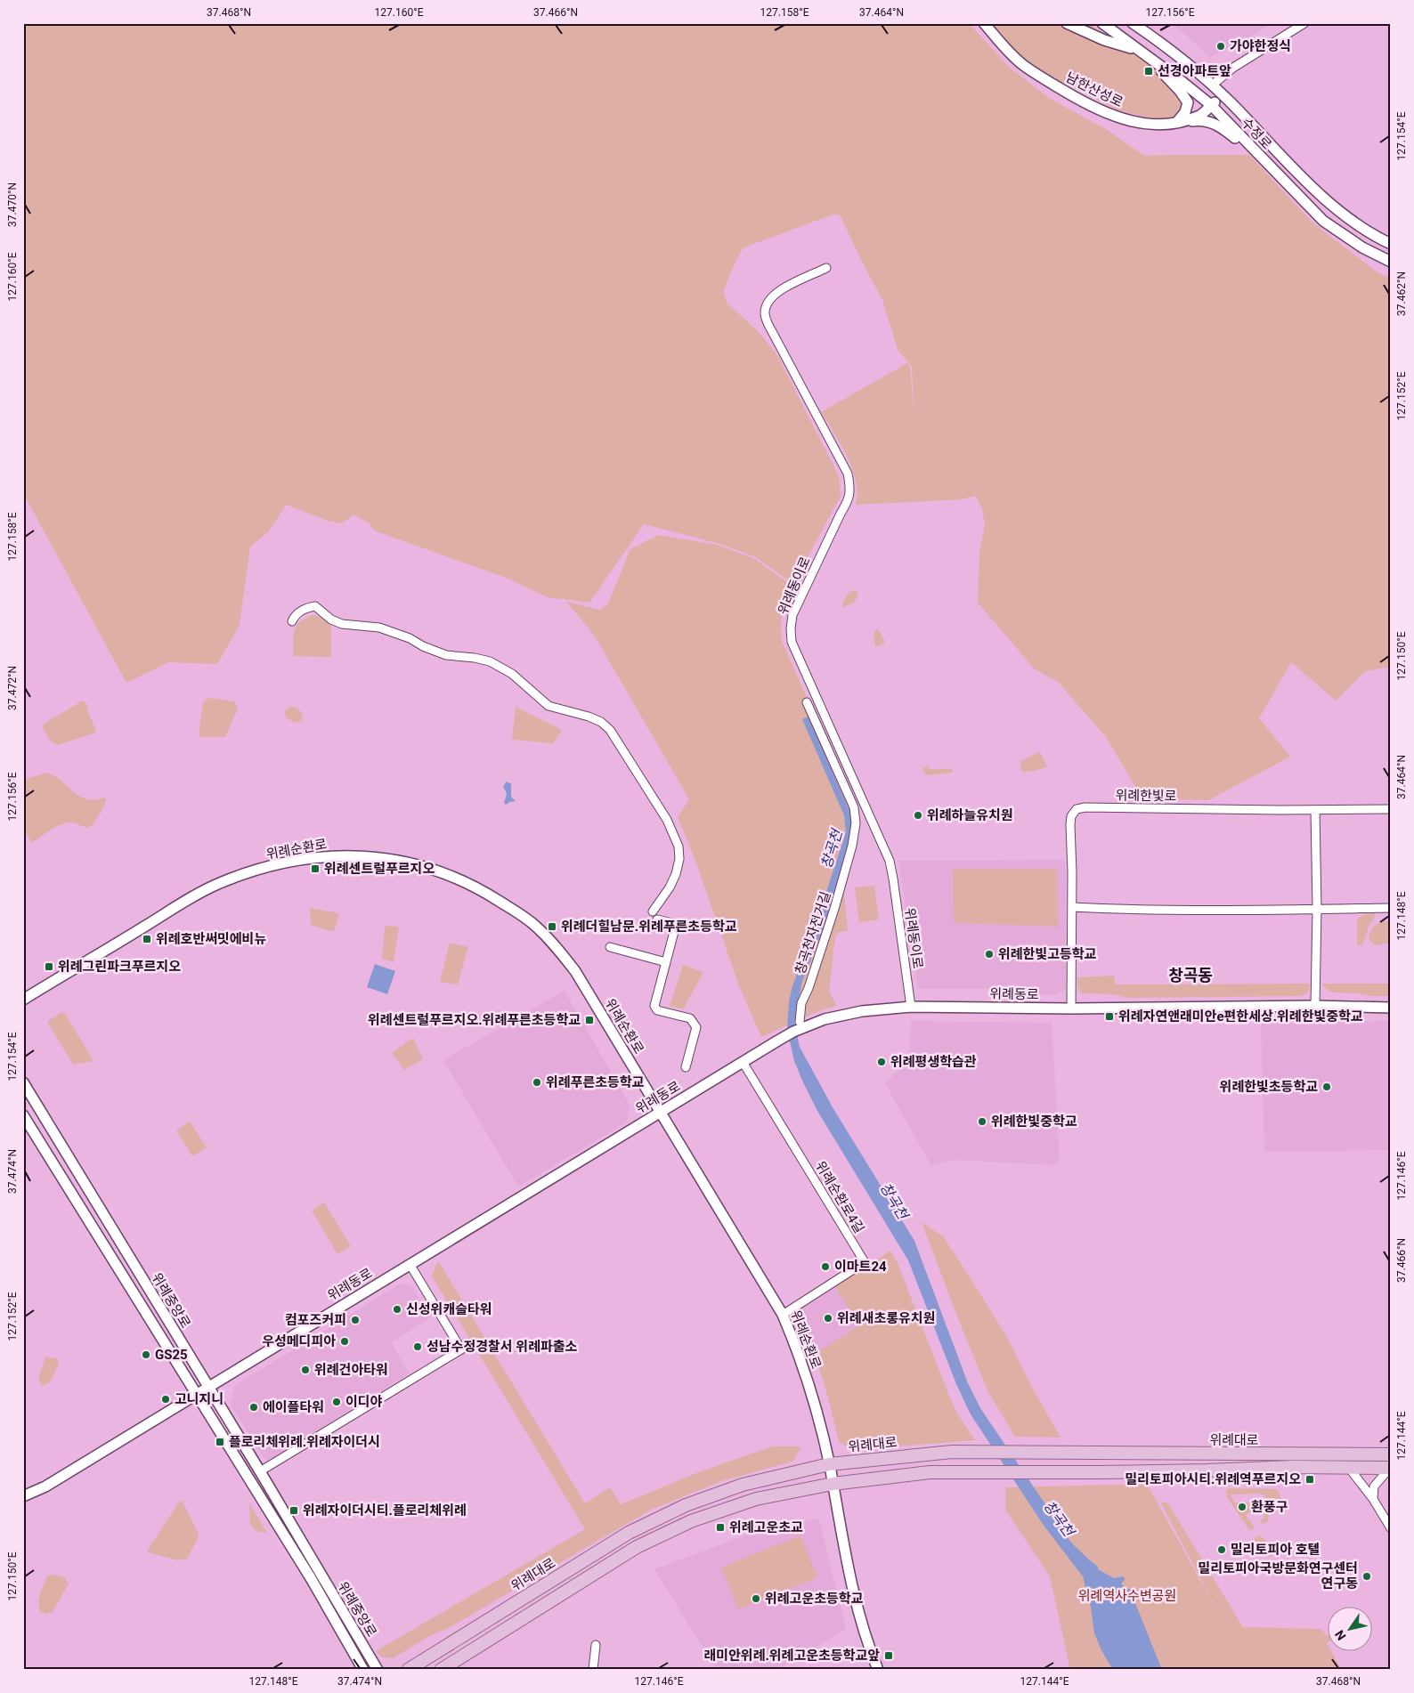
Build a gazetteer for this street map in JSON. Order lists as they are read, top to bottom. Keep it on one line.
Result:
{"streets":{"main road":["위례대로"],"street":["남한산성로","수정로","위례동이로","위례한빛로","위례순환로","창곡천자전거길","위례동로","위례순환로4길","위례중앙로"]},"crossings":[["남한산성로","수정로"],["위례동이로","위례동로"],["위례한빛로","위례동로"],["위례순환로","위례동로"],["위례순환로","위례순환로4길"],["위례순환로","위례대로"],["위례동로","위례순환로4길"],["위례동로","위례중앙로"]],"districts":["창곡동"],"water":["창곡천"],"parks":["위례역사수변공원"],"places":{"other":["가야한정식","위례하늘유치원","위례한빛고등학교","위례평생학습관","위례푸른초등학교","위례한빛초등학교","위례한빛중학교","이마트24","신성위캐슬타워","위례새초롱유치원","컴포즈커피","우성메디피아","성남수정경찰서 위례파출소","GS25","위례건아타워","고니지니","이디야","에이플타워","환풍구","밀리토피아 호텔","밀리토피아국방문화연구센터 연구동","위례고운초등학교"],"transit":["선경아파트앞","위례센트럴푸르지오","위례더힐남문.위례푸른초등학교","위례호반써밋에비뉴","위례그린파크푸르지오","위례자연앤래미안e편한세상.위례한빛중학교","위례센트럴푸르지오.위례푸른초등학교","플로리체위례.위례자이더시","밀리토피아시티.위례역푸르지오","위례자이더시티.플로리체위례","위례고운초교","래미안위례.위례고운초등학교앞"]},"north":"bottom left","coordinates":["37.468°N","127.160°E","37.466°N","127.158°E","37.464°N","127.156°E","127.154°E","37.470°N","37.462°N","127.152°E","127.150°E","37.472°N","127.148°E","37.474°N","127.146°E","127.144°E"]}
